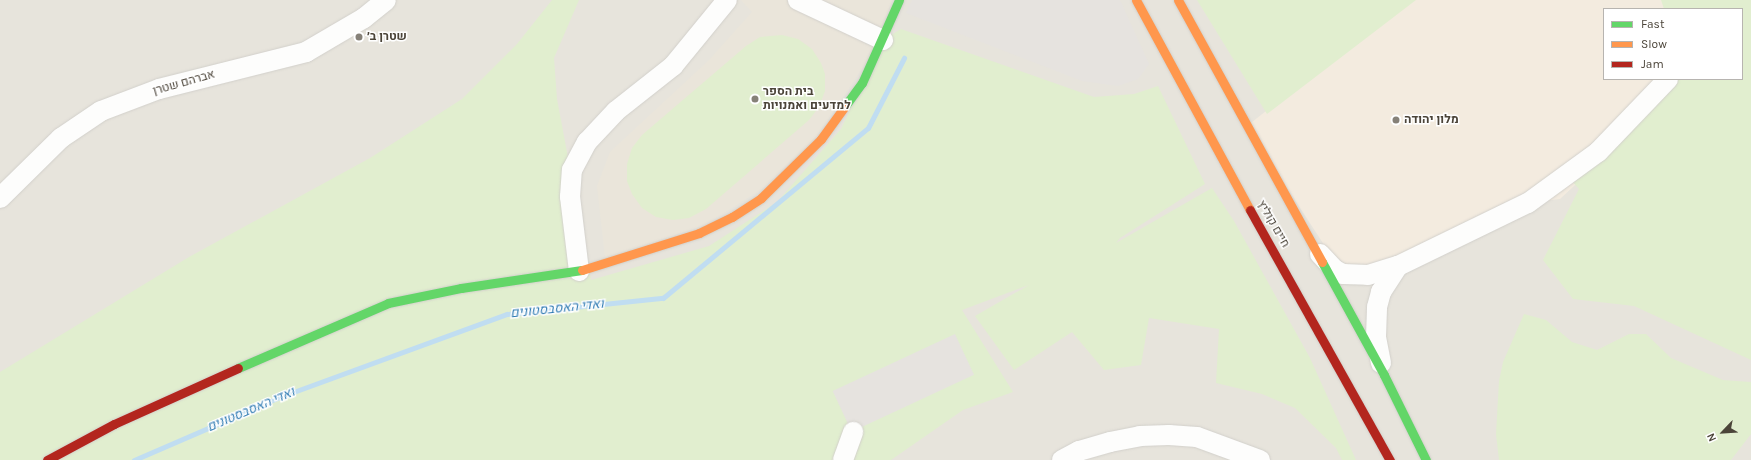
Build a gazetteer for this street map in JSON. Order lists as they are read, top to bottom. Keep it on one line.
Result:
{"streets":{"main road":["חיים קוליץ"],"street":["אברהם שטרן"]},"water":["ואדי האסבסטונים"],"places":["שטרן ב׳","בית הספר למדעים ואמנויות","מלון יהודה"],"legend":["Fast","Slow","Jam"],"north":"bottom left"}
